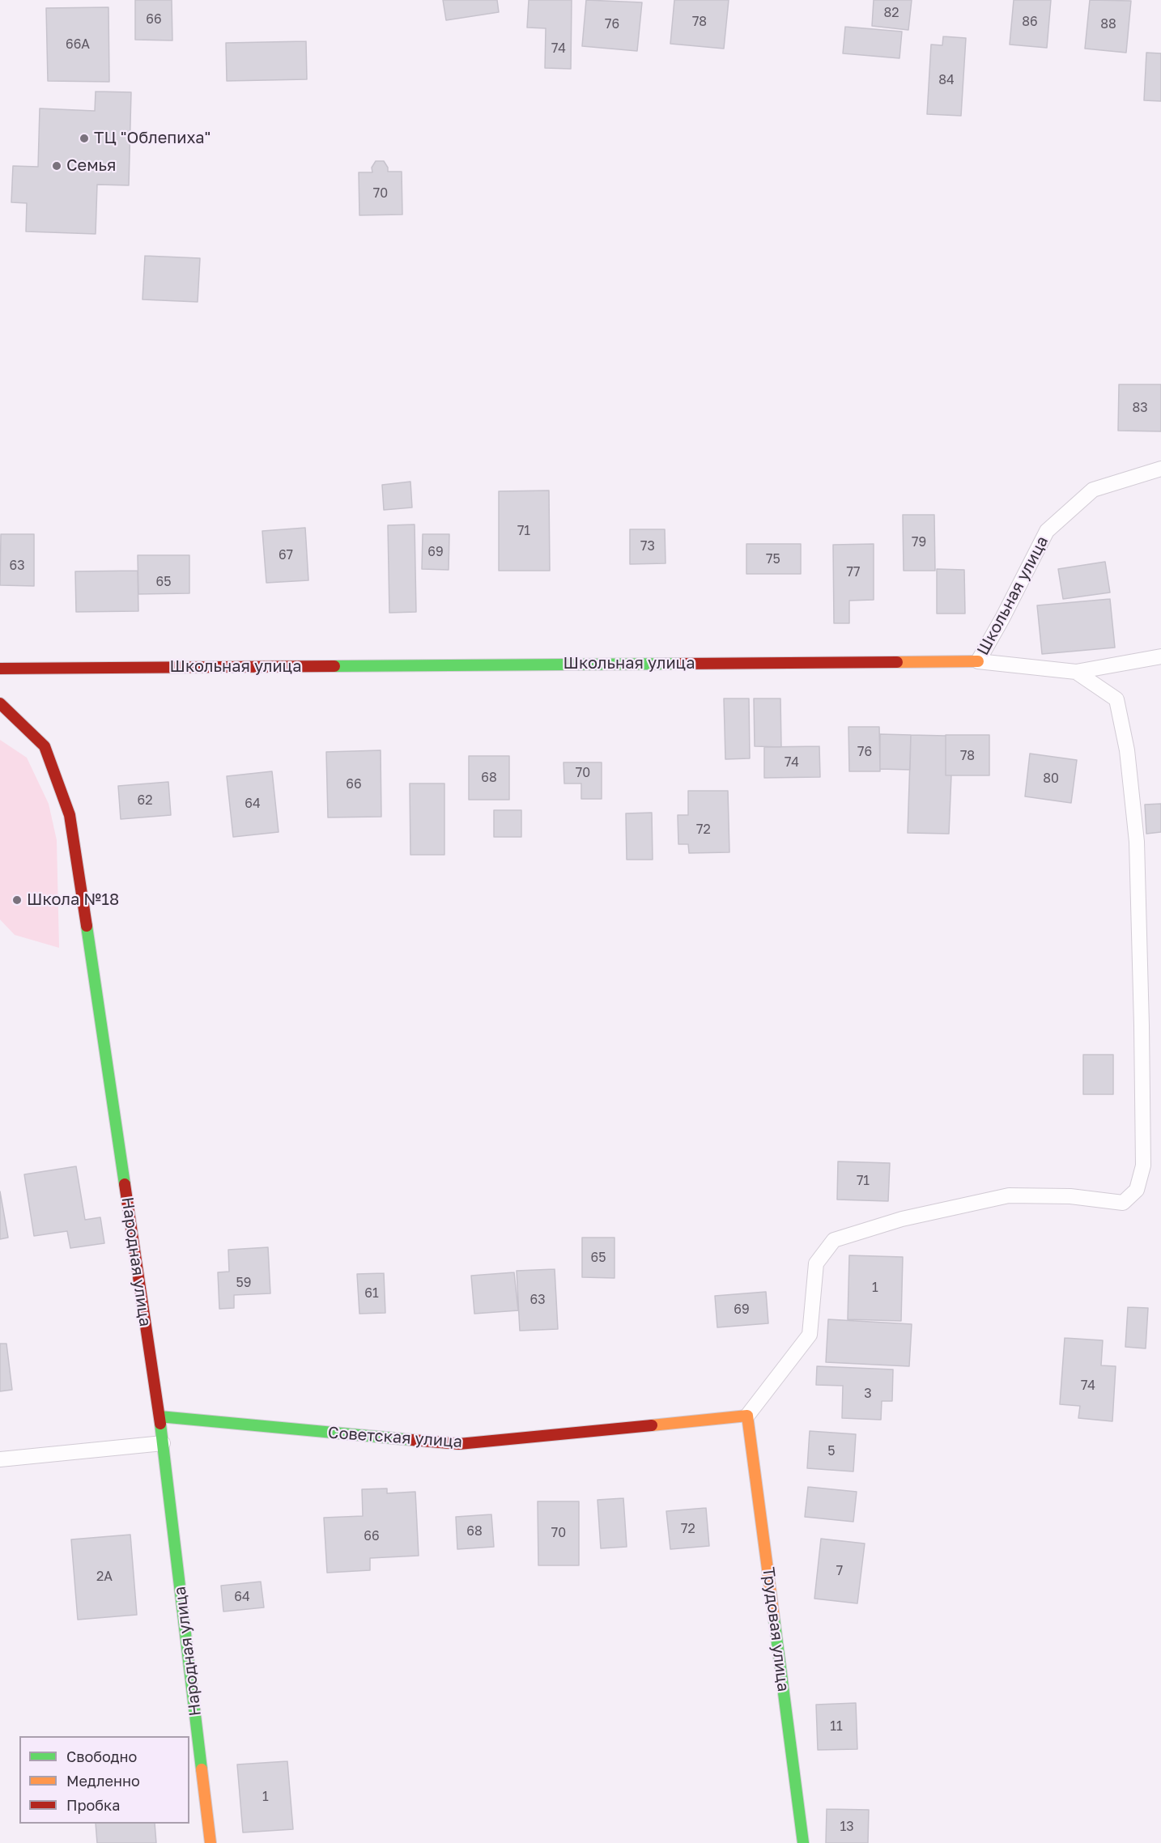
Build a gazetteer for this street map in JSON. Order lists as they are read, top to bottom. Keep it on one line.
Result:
{"streets":{"street":["Школьная улица","Народная улица","Советская улица","Трудовая улица"]},"crossings":[["Народная улица","Советская улица"],["Советская улица","Трудовая улица"]],"places":["ТЦ \"Облепиха\"","Семья","Школа №18"],"house_numbers":["82","66","78","86","76","88","66А","74","84","70","83","71","79","73","69","67","75","63","77","65","76","78","74","70","68","80","66","62","64","72","71","65","59","1","61","63","69","74","3","5","72","68","70","66","7","2А","64","11","1","13"],"legend":["Свободно","Медленно","Пробка"]}
